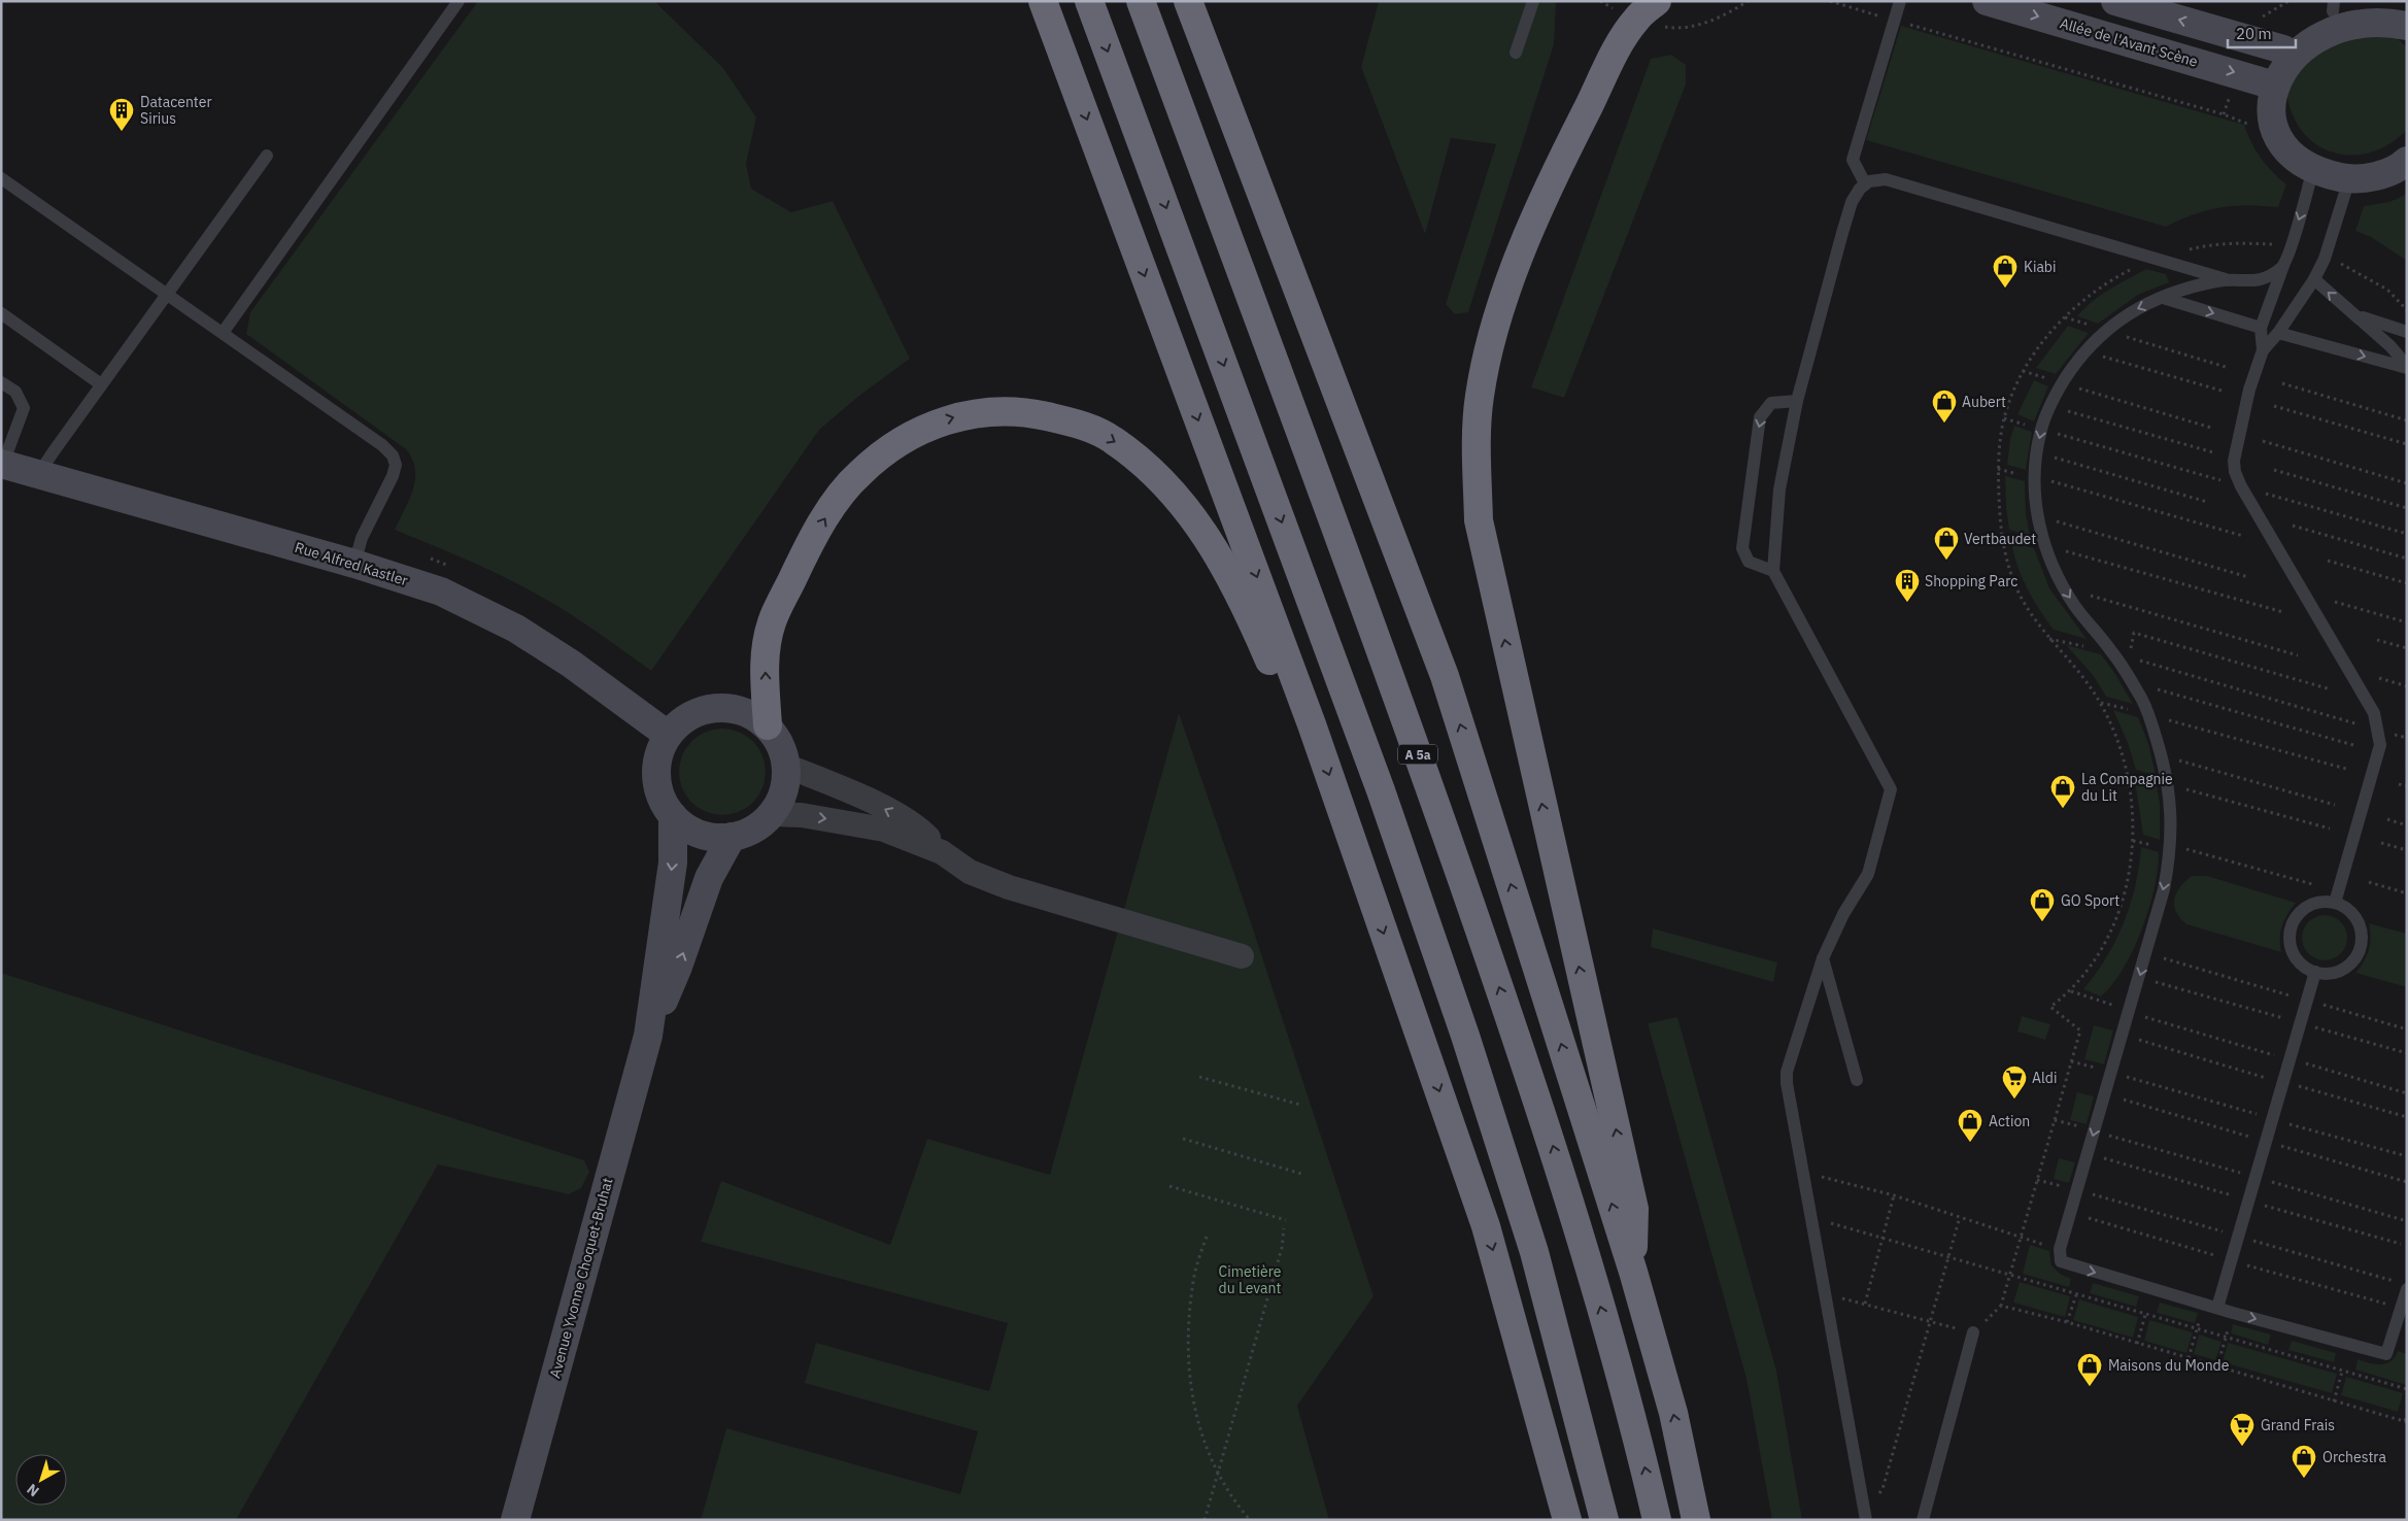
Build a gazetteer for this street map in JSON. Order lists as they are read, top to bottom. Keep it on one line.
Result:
{"streets":{"highway":["A 5a"],"street":["Allée de l'Avant Scène","Rue Alfred Kastler","Avenue Yvonne Choquet-Bruhat"]},"crossings":[["Rue Alfred Kastler","Avenue Yvonne Choquet-Bruhat"]],"parks":["Cimetière du Levant"],"places":{"building":["Datacenter Sirius","Shopping Parc"],"shop":["Kiabi","Aubert","Vertbaudet","La Compagnie du Lit","GO Sport","Action","Maisons du Monde","Orchestra"],"supermarket":["Aldi","Grand Frais"]},"scale_bar":"20 m","north":"bottom left"}
